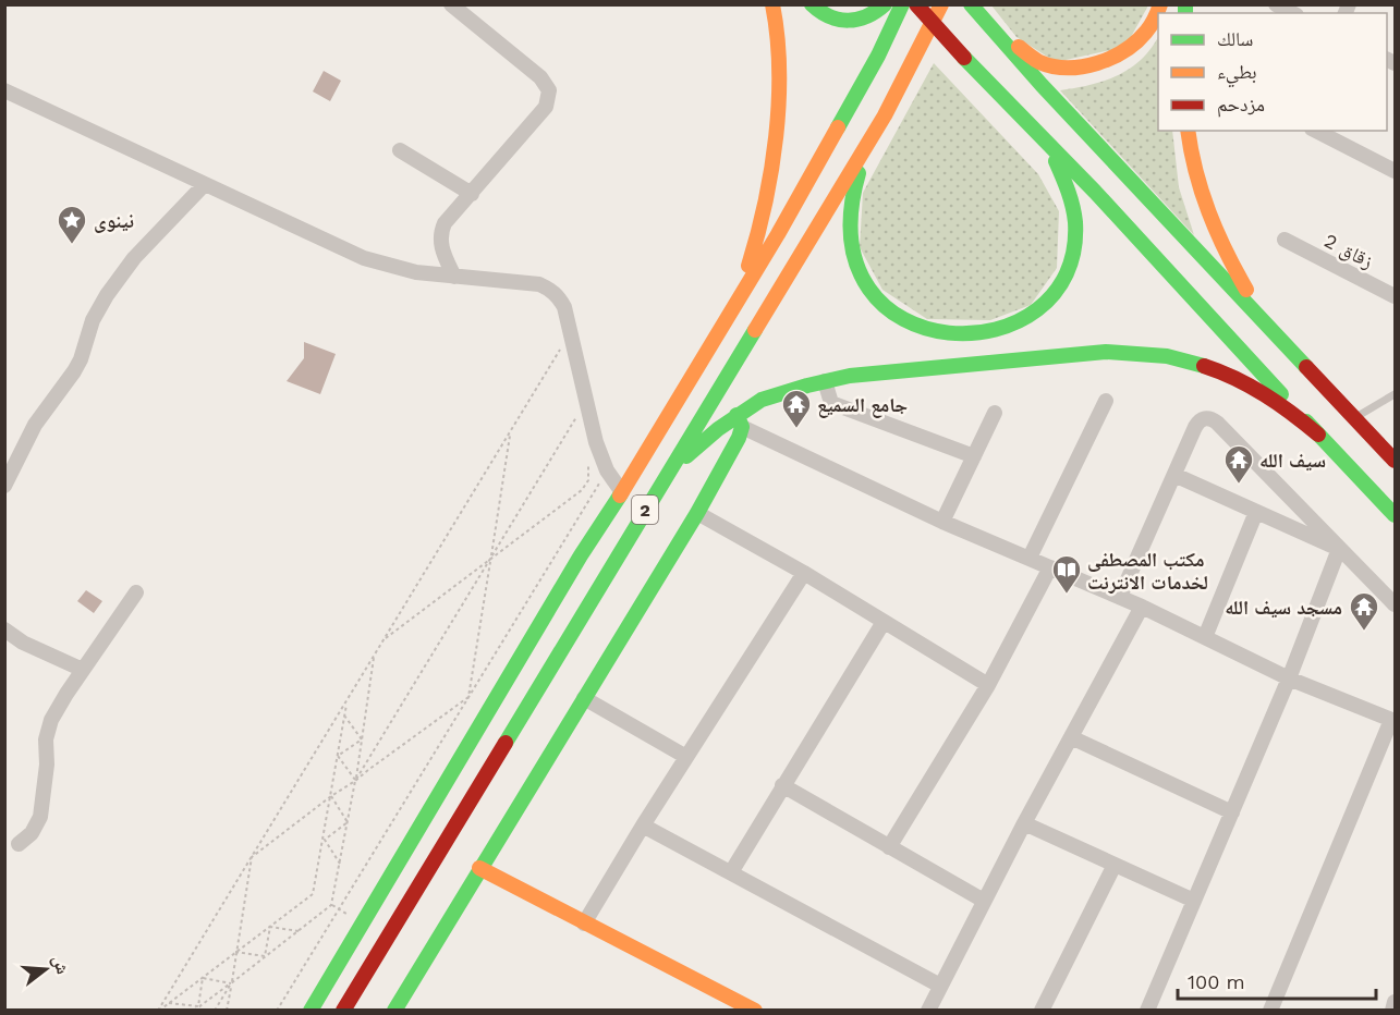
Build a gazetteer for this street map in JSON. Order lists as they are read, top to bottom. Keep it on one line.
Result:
{"streets":{"main road":["2"],"street":["زقاق 2"]},"places":{"place":["نينوى"],"temple":["جامع السميع","سيف الله","مسجد سيف الله"],"library":["مكتب المصطفى لخدمات الانترنت"]},"legend":["سالك","بطيء","مزدحم"],"scale_bar":"100 m","north":"right"}
